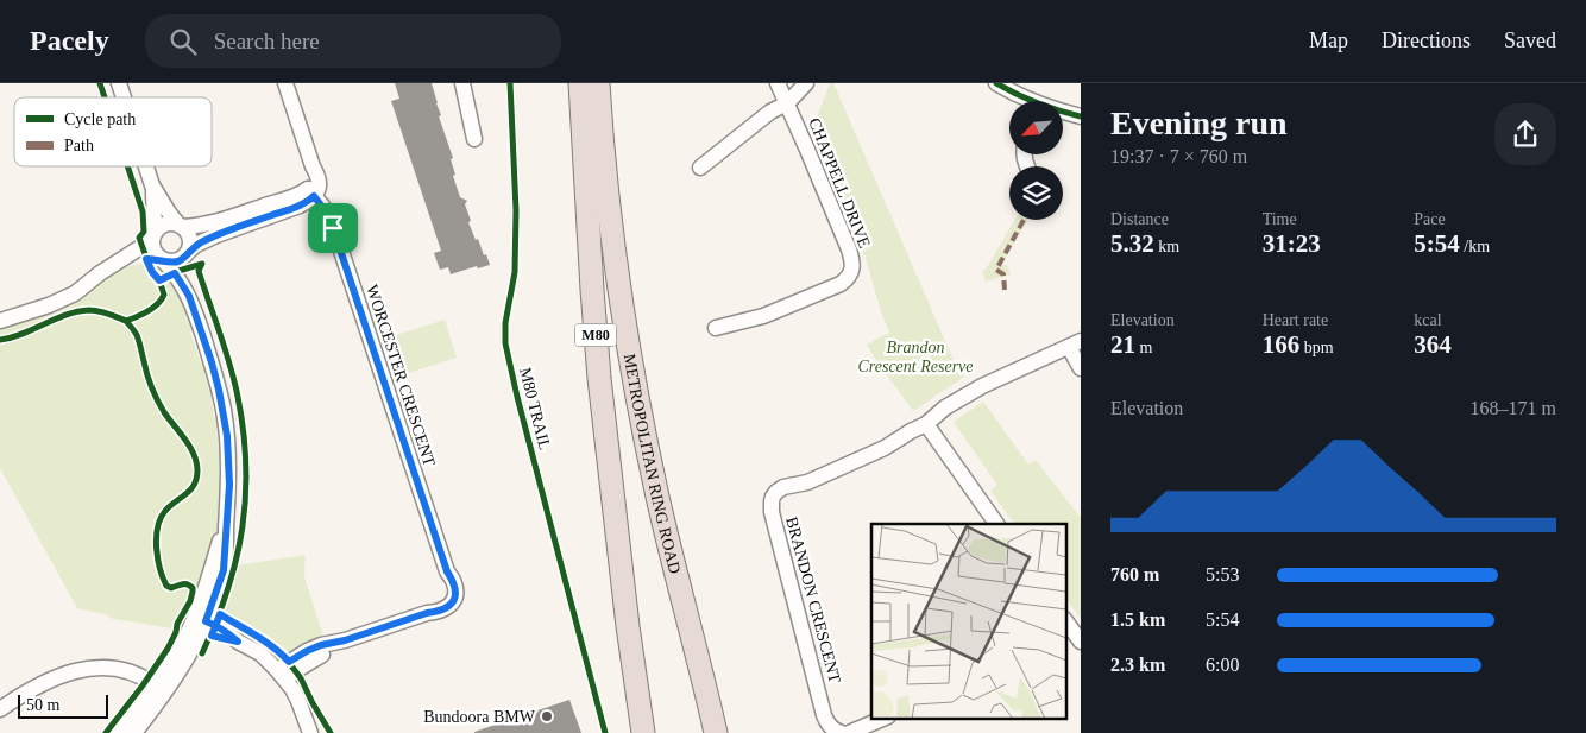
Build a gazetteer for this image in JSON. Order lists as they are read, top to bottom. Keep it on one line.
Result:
{"streets":{"highway":["M80","METROPOLITAN RING ROAD"],"street":["CHAPPELL DRIVE","WORCESTER CRESCENT","BRANDON CRESCENT"],"cycle path":["M80 TRAIL"]},"parks":["Brandon Crescent Reserve"],"places":["Bundoora BMW"],"legend":["Cycle path","Path"],"scale_bar":"50 m","north":"bottom left","page":{"header":"Pacely","search":"Search here","nav":["Map","Directions","Saved"],"heading":["Evening run","19:37 · 7 × 760 m"],"stats":[["Distance","5.32 km"],["Time","31:23"],["Pace","5:54 /km"],["Elevation","21 m"],["Heart rate","166 bpm"],["kcal","364"]],"chart":["Elevation","168–171 m"],"list":[{"name":"760 m","note":"5:53"},{"name":"1.5 km","note":"5:54"},{"name":"2.3 km","note":"6:00"}],"scale":"50 m"}}
